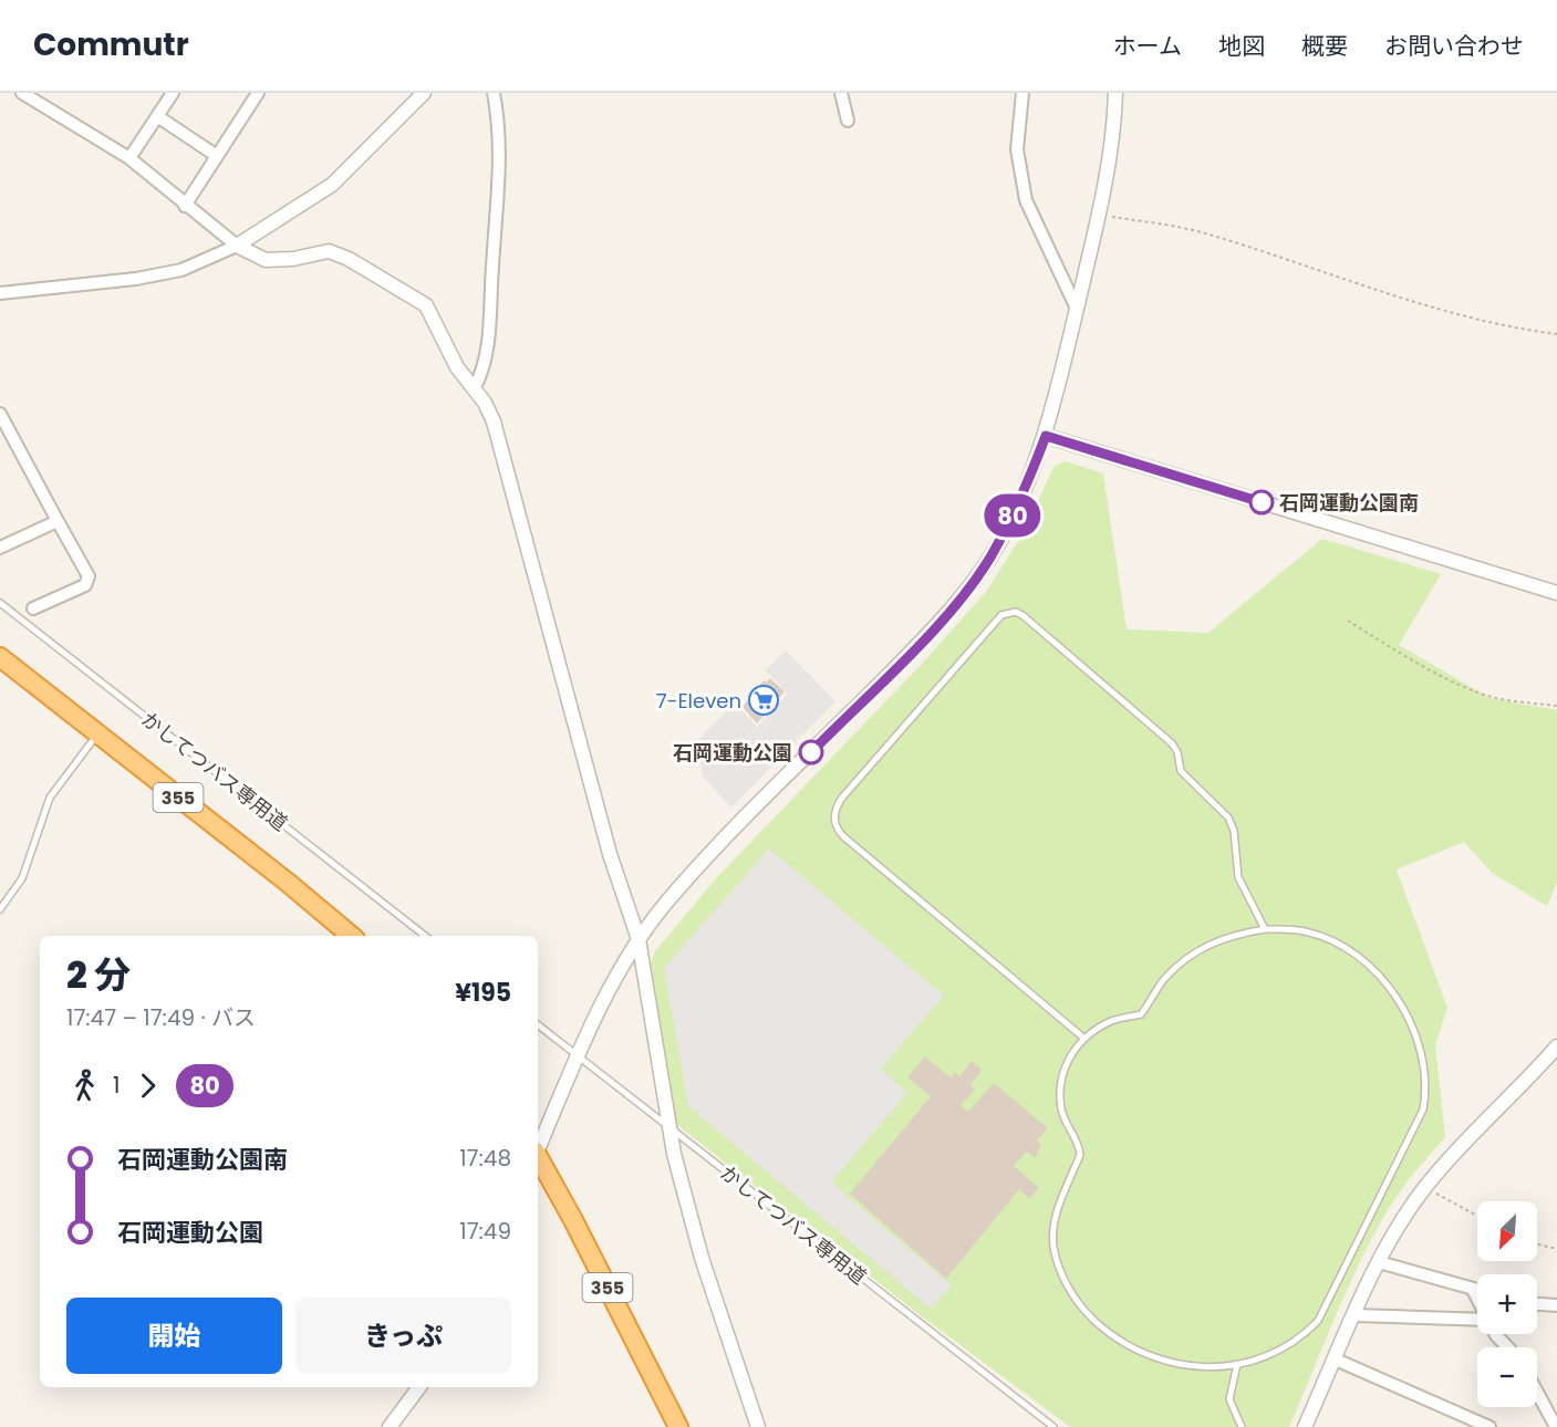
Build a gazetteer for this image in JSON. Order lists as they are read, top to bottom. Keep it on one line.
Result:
{"streets":{"highway":["355"],"lane":["かしてつバス専用道"]},"places":{"other":["石岡運動公園南","石岡運動公園"],"supermarket":["7-Eleven"]},"lines":["bus line 80"],"north":"bottom left","page":{"header":"Commutr","nav":["ホーム","地図","概要","お問い合わせ"],"on_map":"80","heading":["2 分","17:47 – 17:49 · バス","¥195"],"legs":["1","80"],"list":[{"name":"石岡運動公園南","value":"17:48"},{"name":"石岡運動公園","value":"17:49"}],"map_buttons":["+","−"],"buttons":["開始","きっぷ"]}}
